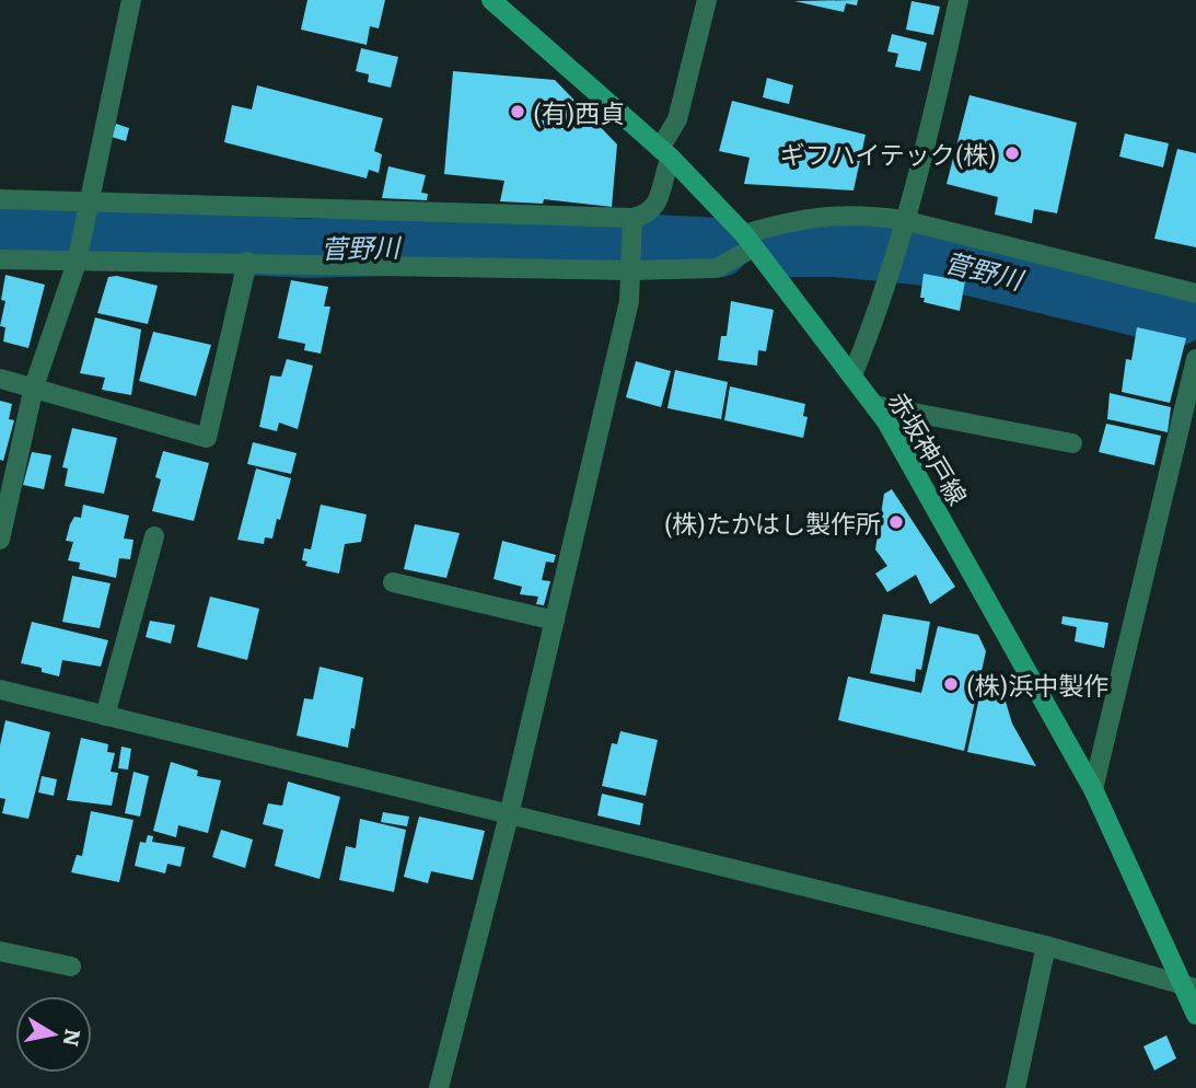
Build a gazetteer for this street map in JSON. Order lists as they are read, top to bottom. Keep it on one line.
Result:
{"streets":{"main road":["赤坂神戸線"]},"water":["菅野川"],"places":["(有)西貞","ギフハイテック(株)","(株)たかはし製作所","(株)浜中製作"],"north":"right"}
